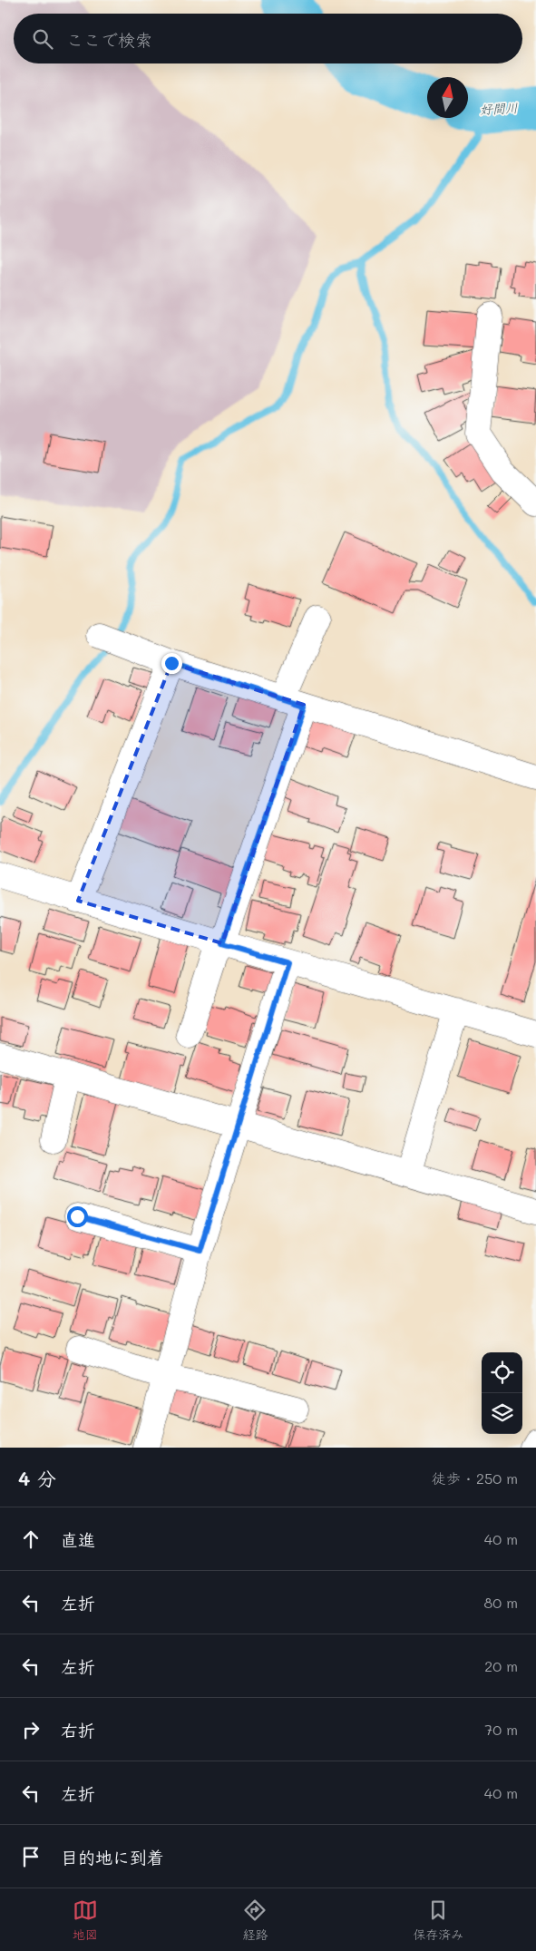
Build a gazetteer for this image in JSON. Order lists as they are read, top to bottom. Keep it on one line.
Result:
{"water":["好間川"],"north":"top","page":{"search":"ここで検索","heading":["4 分","徒歩 · 250 m"],"list":[["直進","40 m"],["左折","80 m"],["左折","20 m"],["右折","70 m"],["左折","40 m"],"目的地に到着"],"nav":["地図","経路","保存済み"]}}
